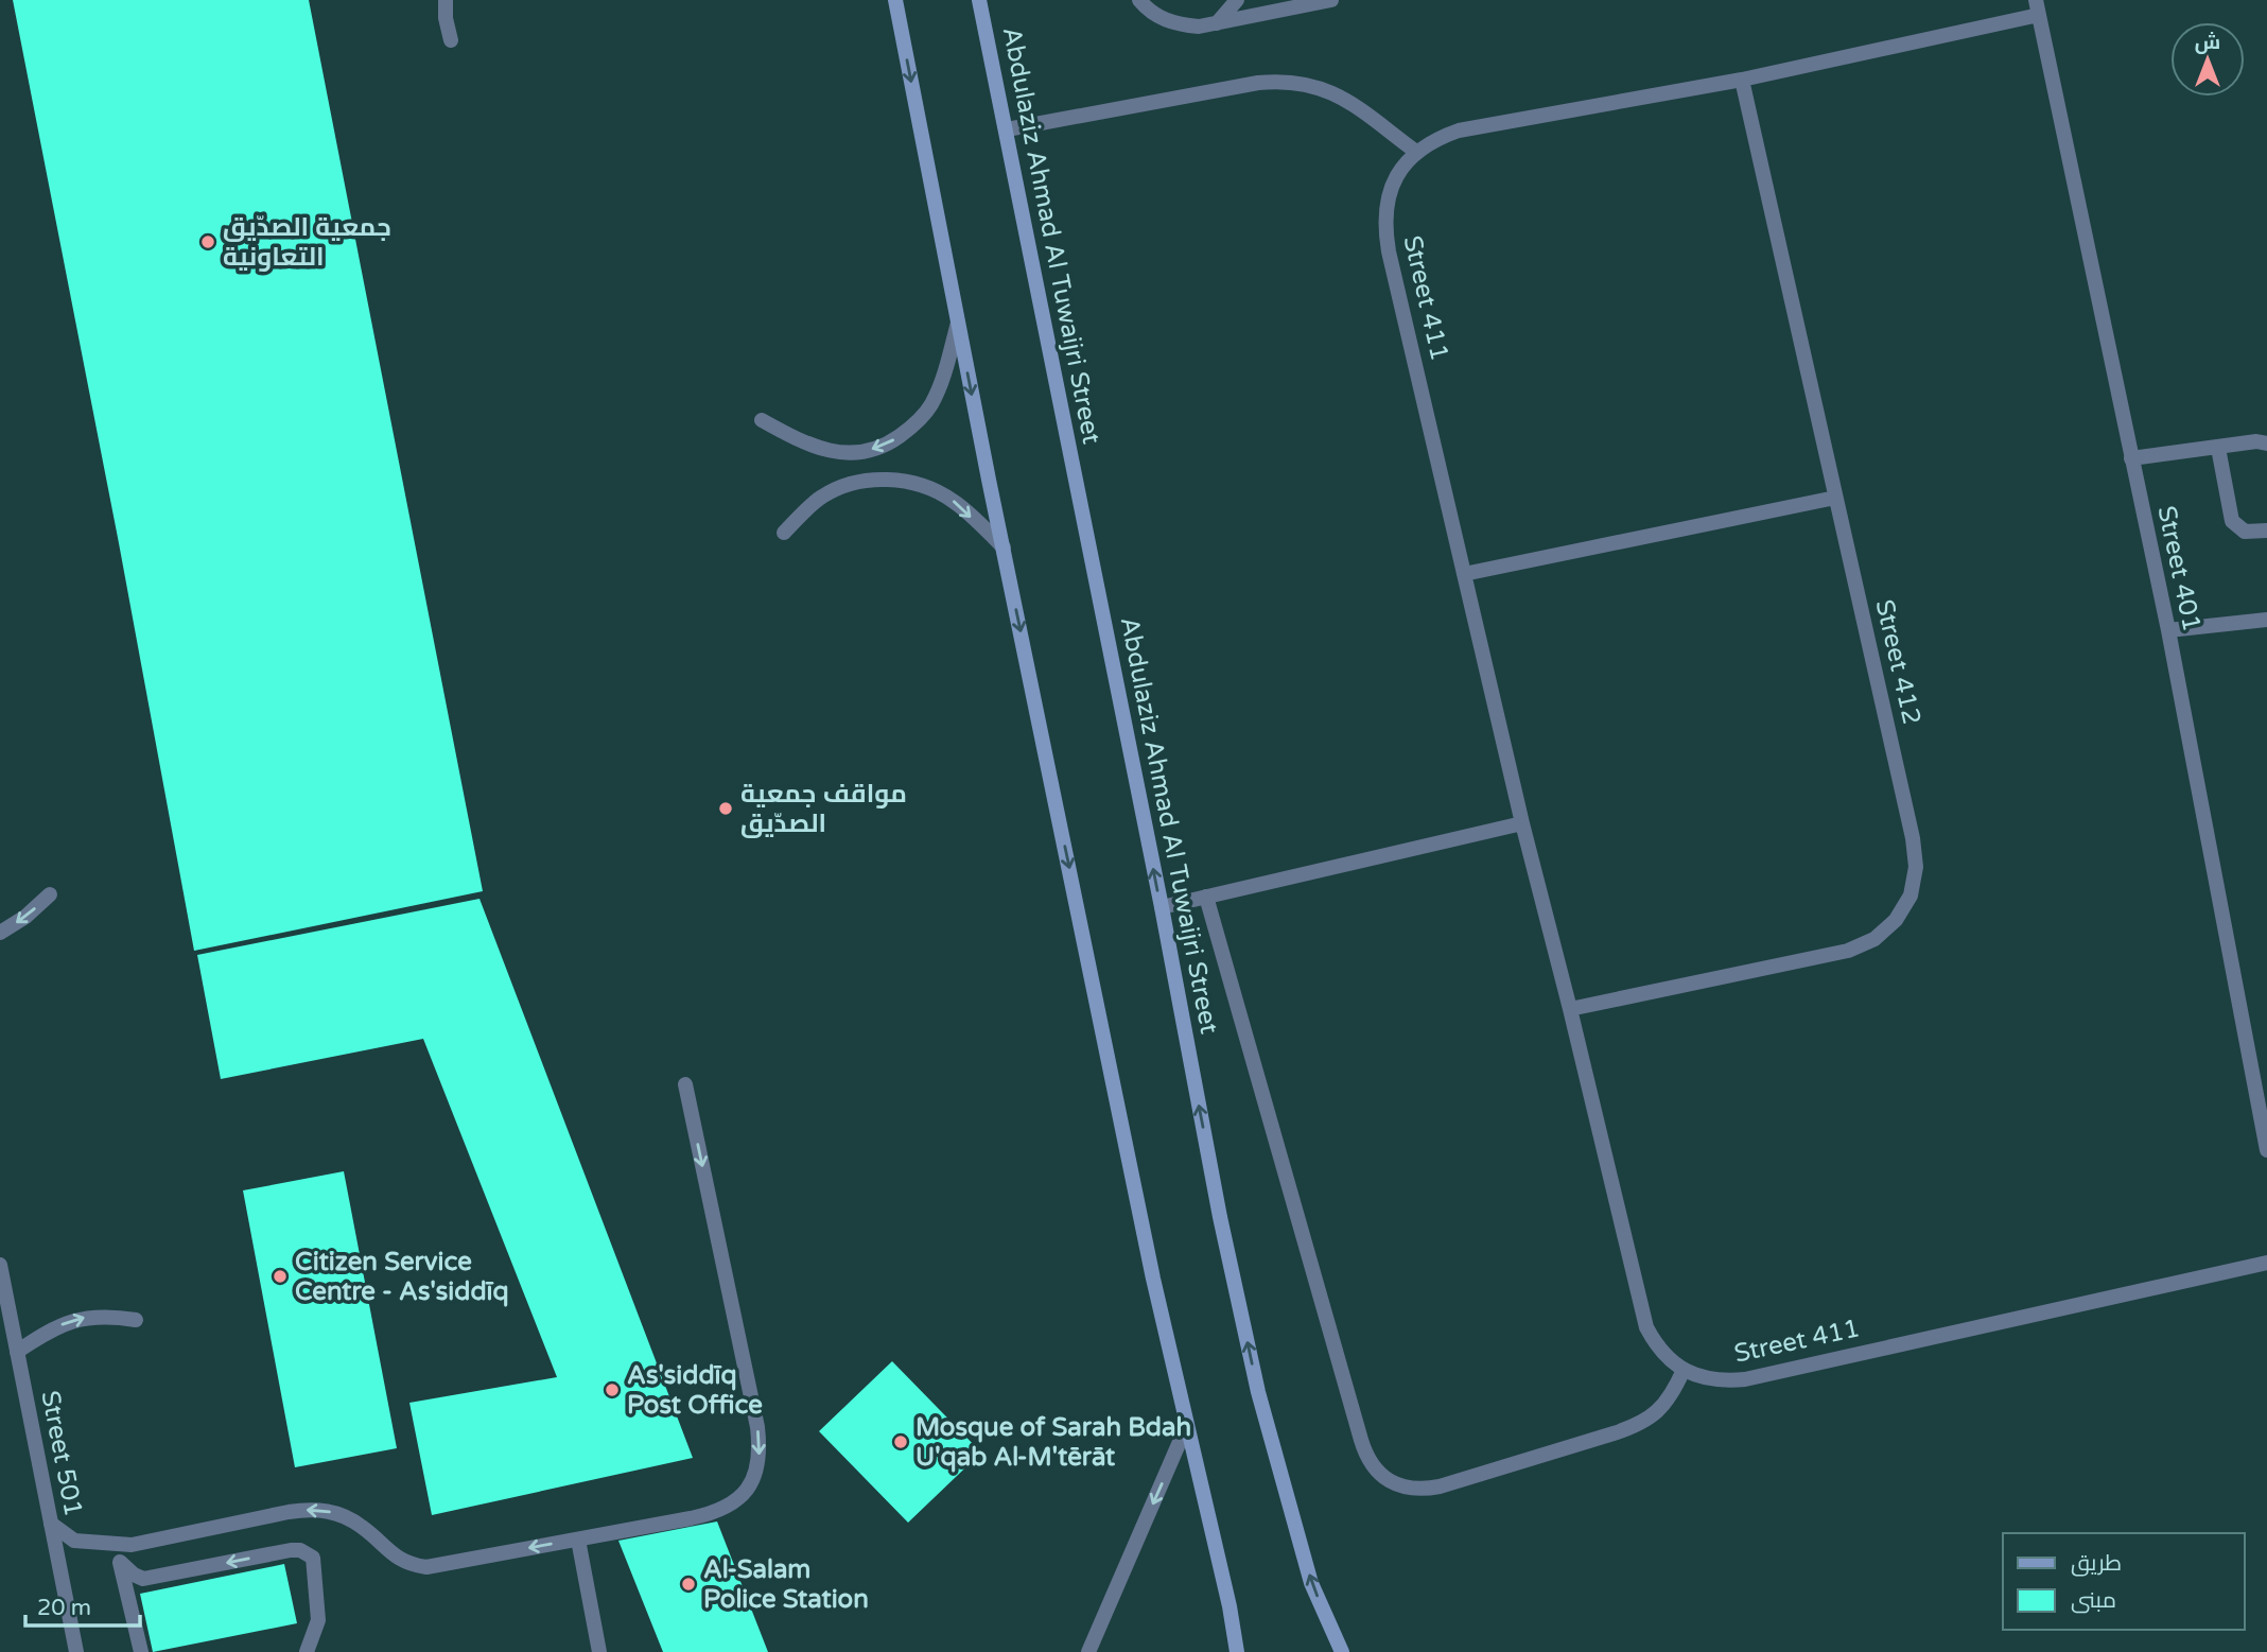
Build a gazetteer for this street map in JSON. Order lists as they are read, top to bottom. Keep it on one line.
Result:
{"streets":{"street":["Abdulaziz Ahmad Al Tuwaijri Street","Street 411","Street 401","Street 412","Street 501"]},"crossings":[["Street 411","Street 401"],["Street 411","Street 412"]],"places":["جمعية الصدّيق التعاونية","مواقف جمعية الصدّيق","Citizen Service Centre - As'siddīq","As'siddīq Post Office","Mosque of Sarah Bdah U'qab Al-M'tērāt","Al-Salam Police Station"],"legend":["طريق","مبنى"],"scale_bar":"20 m","north":"top"}
